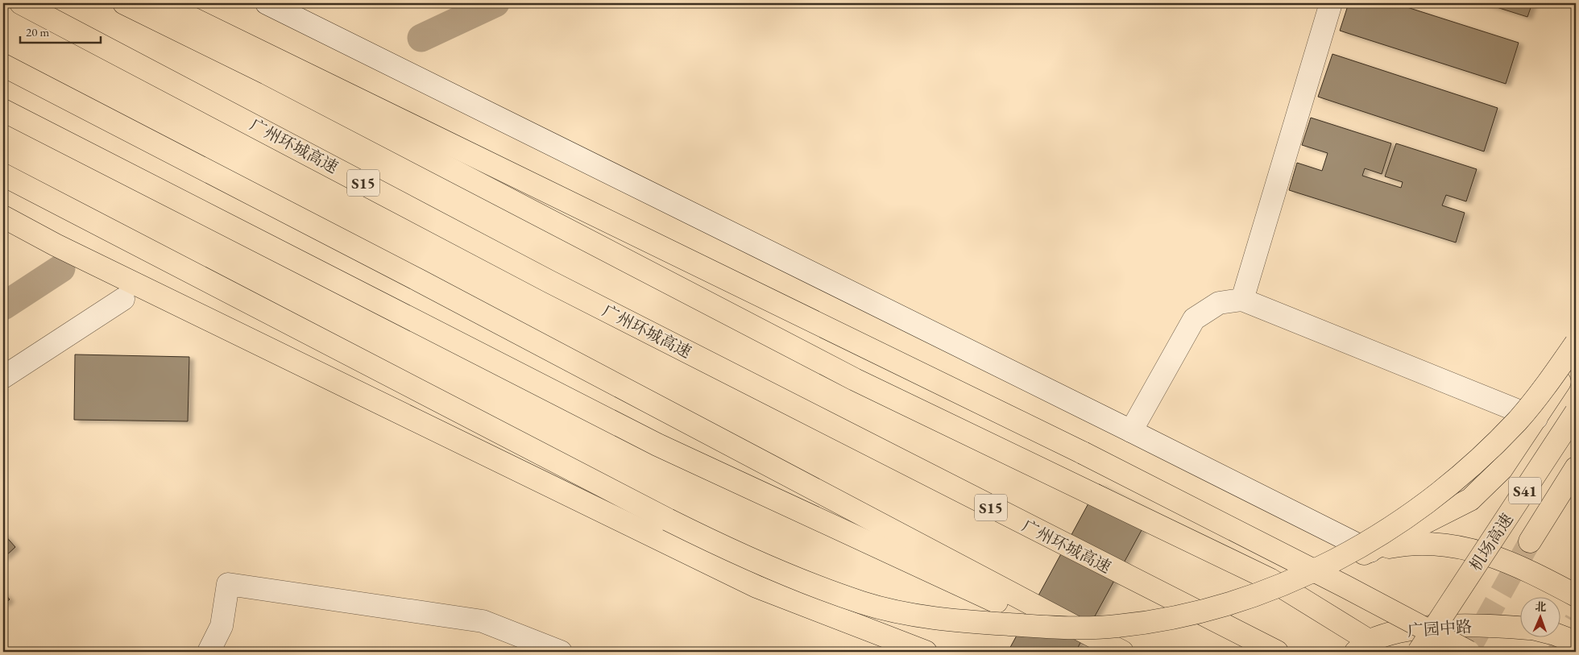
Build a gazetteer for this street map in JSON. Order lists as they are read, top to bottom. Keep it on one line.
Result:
{"streets":{"main road":["广州环城高速","S15","S41","机场高速","广园中路"]},"scale_bar":"20 m","north":"top"}
